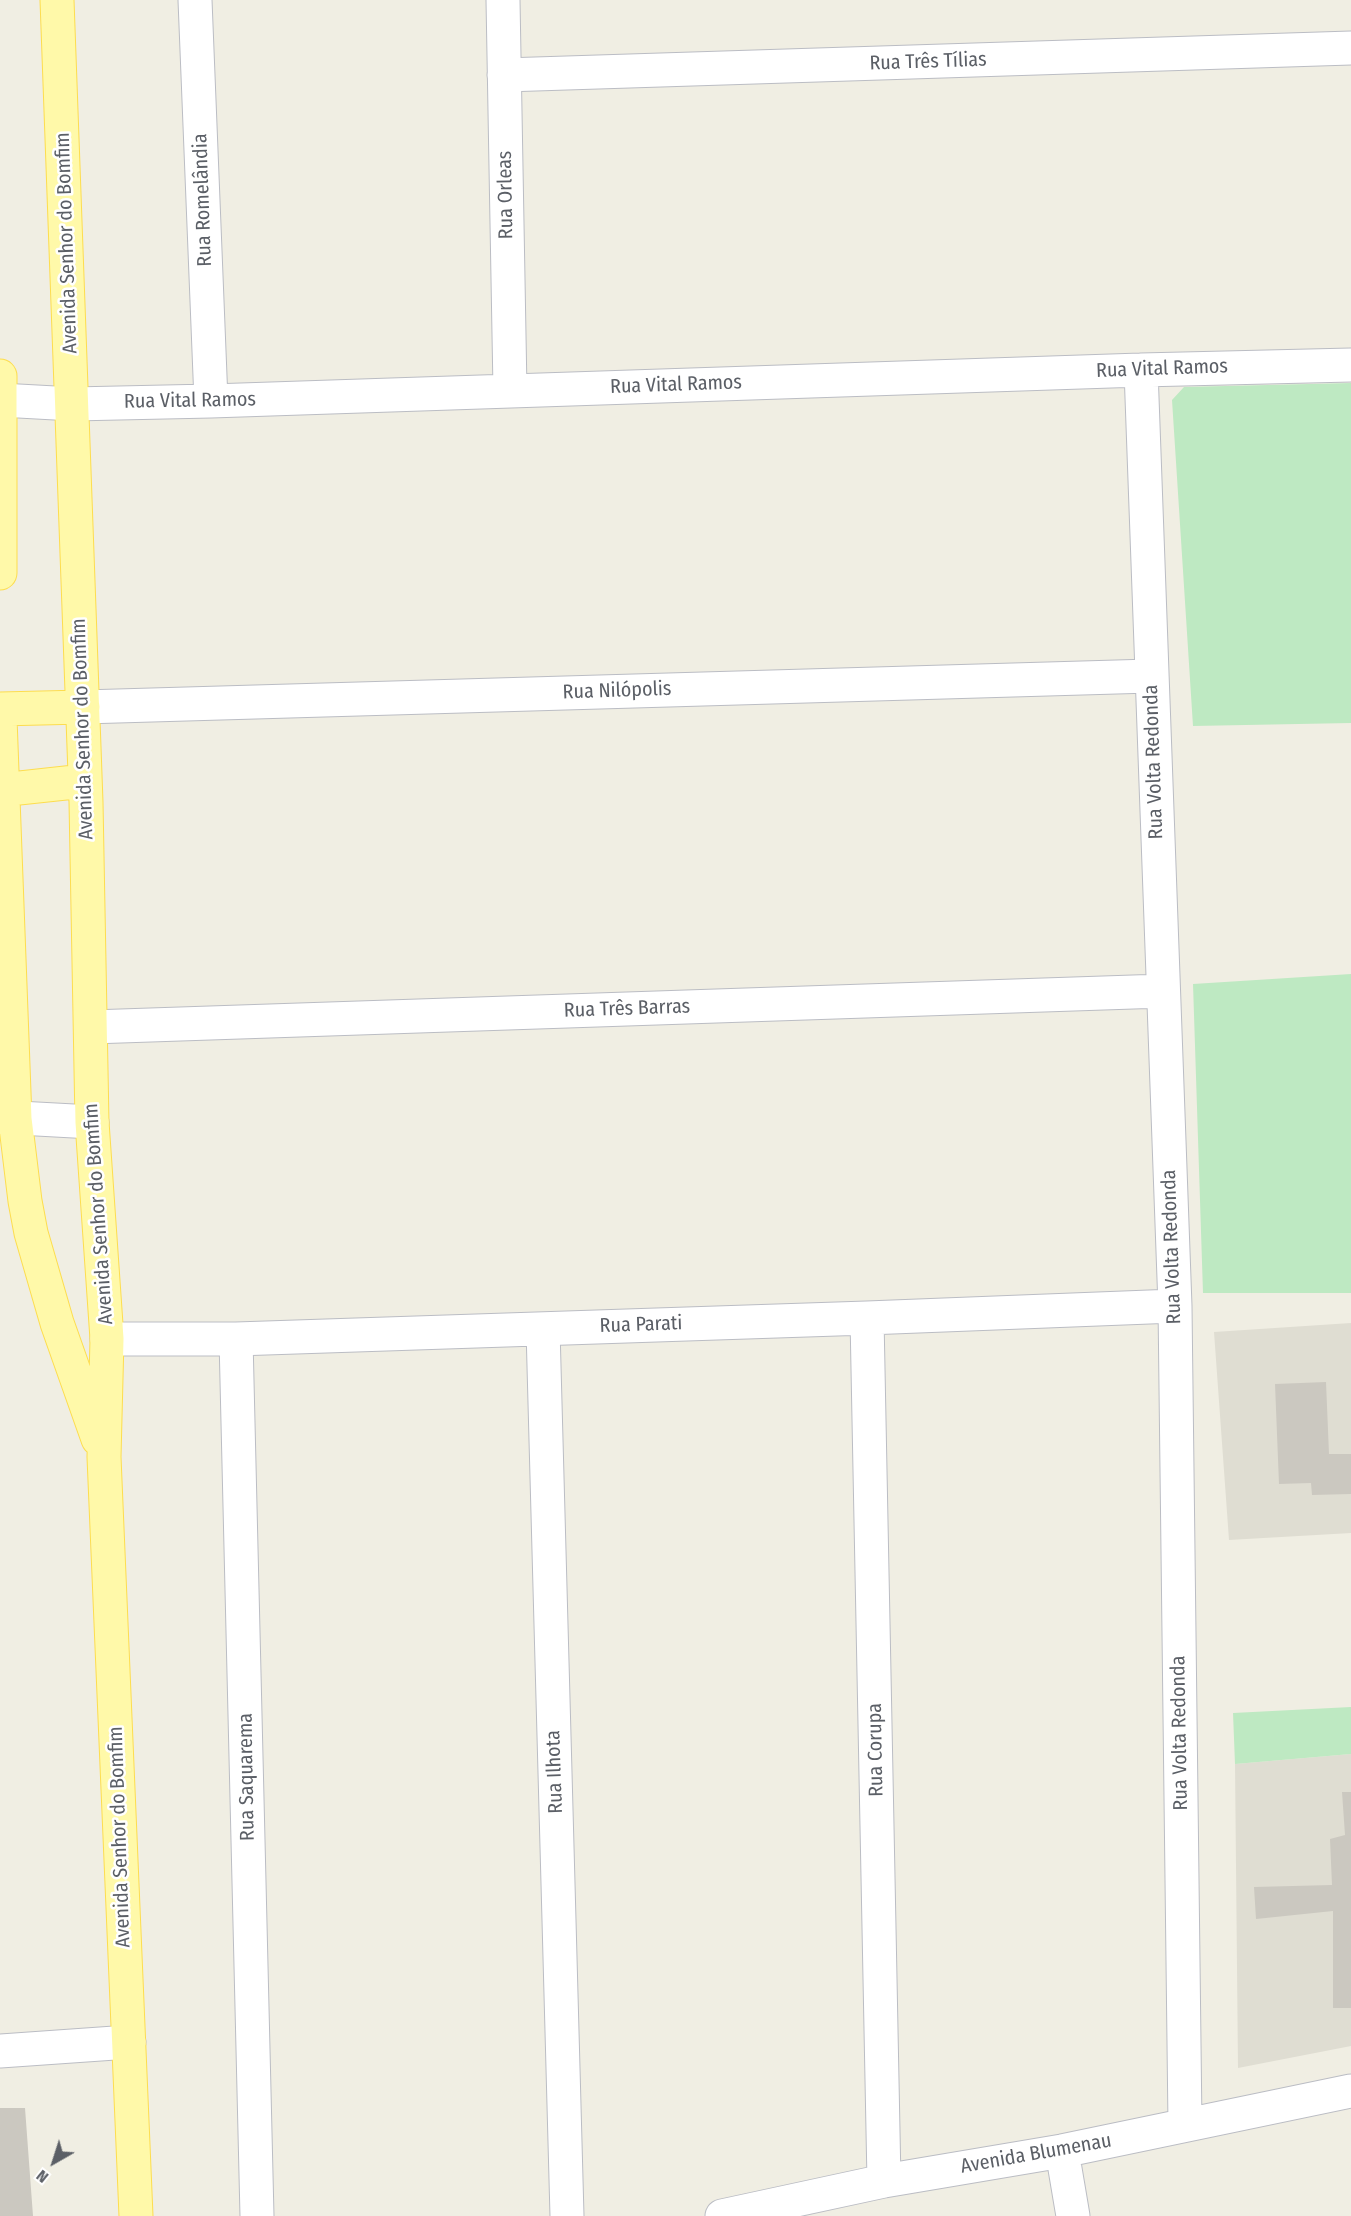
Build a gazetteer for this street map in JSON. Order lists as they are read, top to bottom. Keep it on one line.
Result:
{"streets":{"main road":["Avenida Senhor do Bomfim"],"street":["Rua Três Tílias","Rua Orleas","Rua Romelândia","Rua Vital Ramos","Rua Nilópolis","Rua Volta Redonda","Rua Três Barras","Rua Parati","Rua Corupa","Rua Ilhota","Rua Saquarema","Avenida Blumenau"]},"crossings":[["Rua Três Tílias","Rua Orleas"],["Rua Orleas","Rua Vital Ramos"],["Rua Romelândia","Rua Vital Ramos"],["Avenida Senhor do Bomfim","Rua Vital Ramos"],["Avenida Senhor do Bomfim","Rua Nilópolis"],["Avenida Senhor do Bomfim","Rua Três Barras"],["Avenida Senhor do Bomfim","Rua Parati"],["Rua Vital Ramos","Rua Volta Redonda"],["Rua Nilópolis","Rua Volta Redonda"],["Rua Volta Redonda","Rua Três Barras"],["Rua Volta Redonda","Rua Parati"],["Rua Volta Redonda","Avenida Blumenau"],["Rua Parati","Rua Corupa"],["Rua Parati","Rua Ilhota"],["Rua Parati","Rua Saquarema"],["Rua Corupa","Avenida Blumenau"]],"north":"bottom left"}
